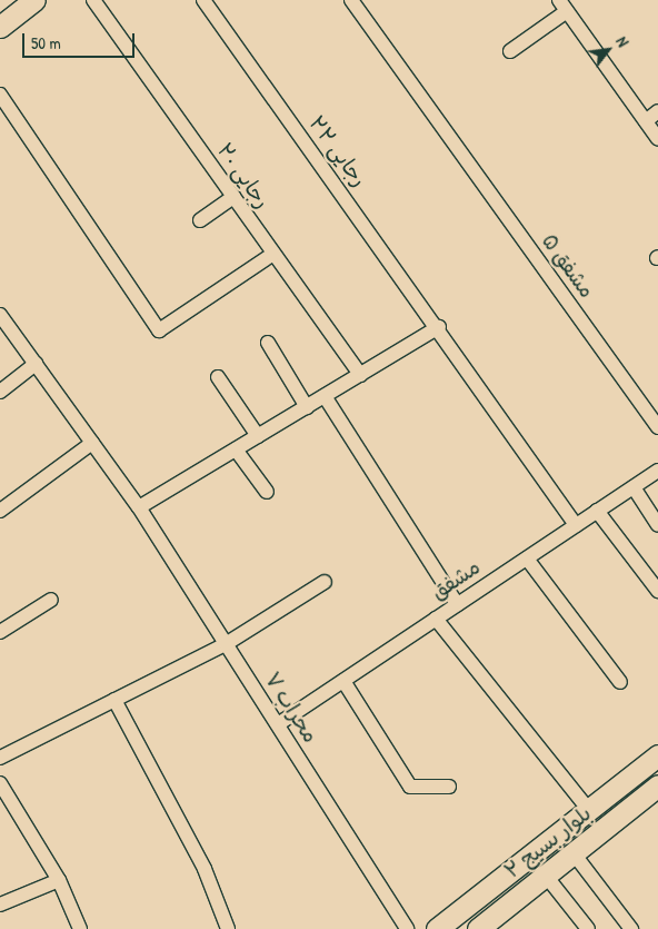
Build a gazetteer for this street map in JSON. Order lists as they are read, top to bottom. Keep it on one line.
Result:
{"streets":{"main road":["بلوار بسیج ۲"],"street":["رجایی ۲۲","رجایی ۲۰","مشفق ۵","مشفق","محراب ۷"]},"crossings":[["رجایی ۲۲","مشفق"],["مشفق","محراب ۷"]],"scale_bar":"50 m","north":"top right"}
